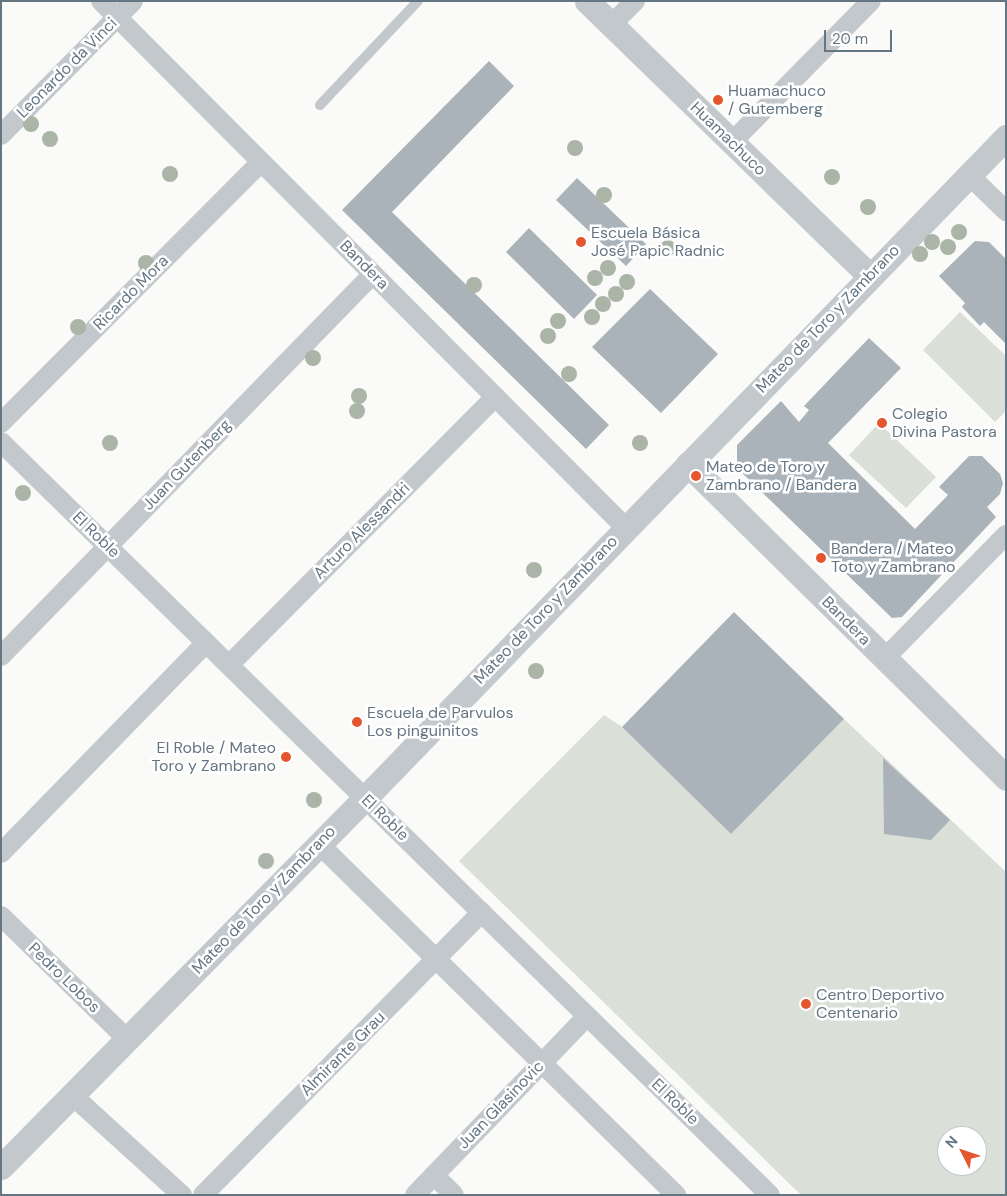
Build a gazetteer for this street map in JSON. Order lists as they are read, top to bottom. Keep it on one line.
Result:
{"streets":{"street":["Leonardo da Vinci","Huamachuco","Bandera","Ricardo Mora","Mateo de Toro y Zambrano","Juan Gutenberg","Arturo Alessandri","El Roble","Pedro Lobos","Almirante Grau","Juan Glasinovic"]},"crossings":[["Leonardo da Vinci","Bandera"],["Huamachuco","Mateo de Toro y Zambrano"],["Bandera","Ricardo Mora"],["Bandera","Mateo de Toro y Zambrano"],["Bandera","Juan Gutenberg"],["Bandera","Arturo Alessandri"],["Mateo de Toro y Zambrano","El Roble"],["Mateo de Toro y Zambrano","Pedro Lobos"],["Juan Gutenberg","El Roble"],["Arturo Alessandri","El Roble"],["El Roble","Almirante Grau"],["El Roble","Juan Glasinovic"]],"places":["Huamachuco / Gutemberg","Escuela Básica José Papic Radnic","Colegio Divina Pastora","Mateo de Toro y Zambrano / Bandera","Bandera / Mateo Toto y Zambrano","Escuela de Parvulos Los pinguinitos","El Roble / Mateo Toro y Zambrano","Centro Deportivo Centenario"],"scale_bar":"20 m","north":"top left"}
